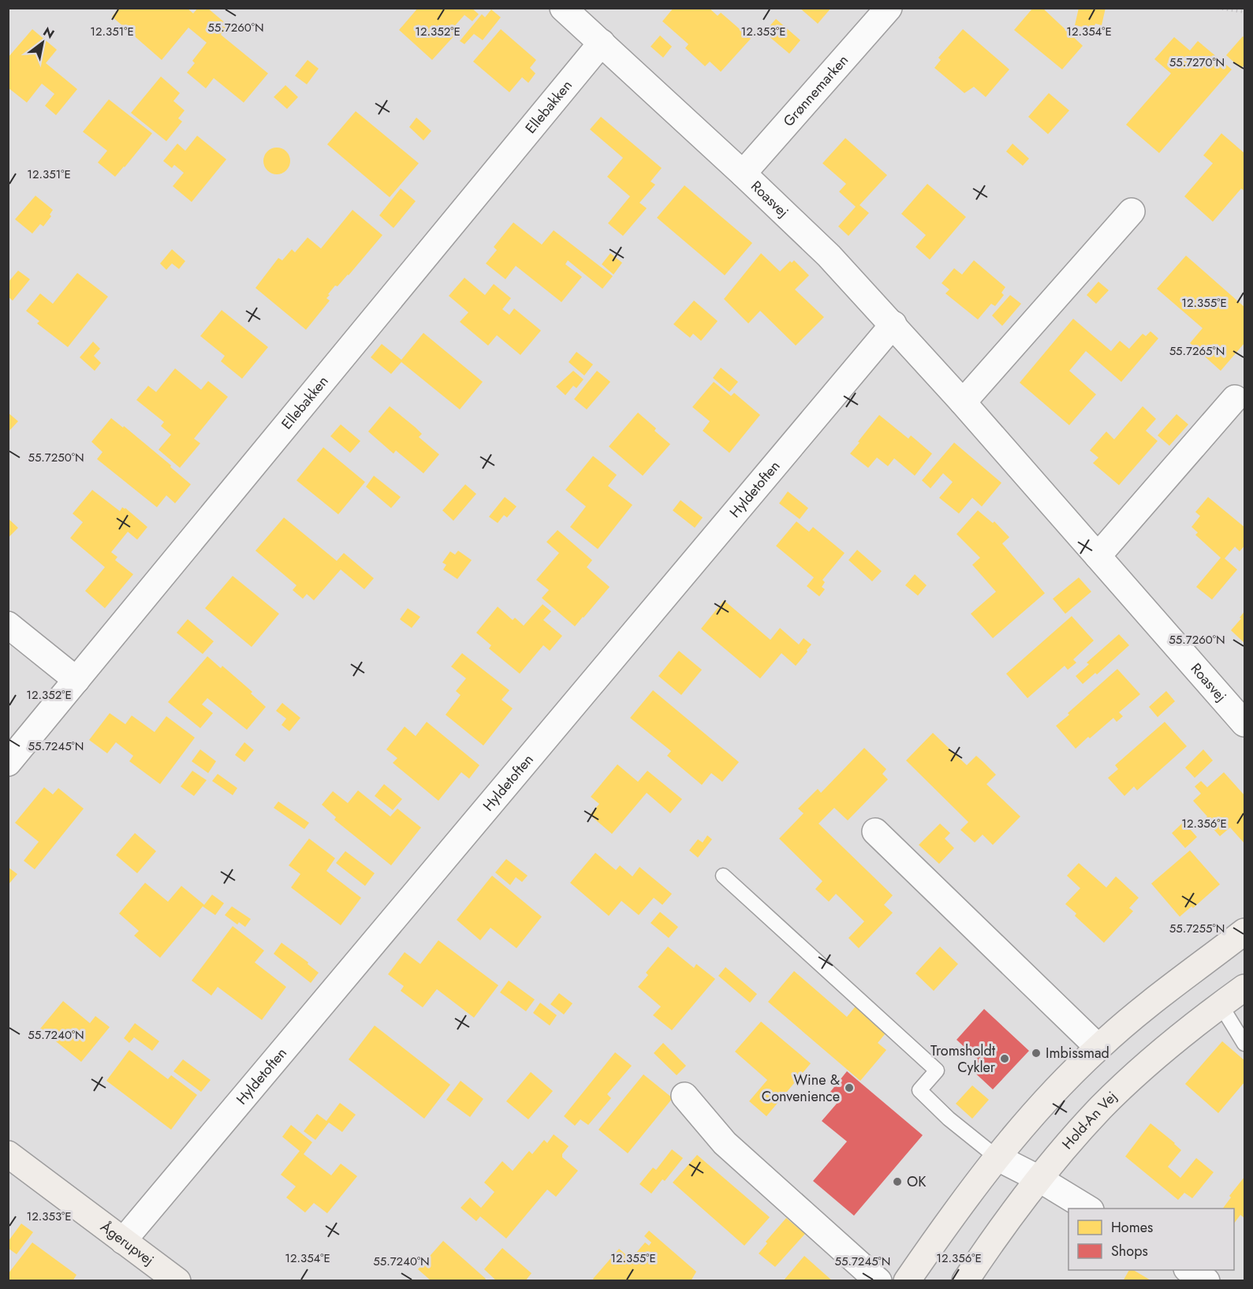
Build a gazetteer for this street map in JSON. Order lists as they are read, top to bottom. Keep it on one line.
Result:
{"streets":{"street":["Grønnemarken","Ellebakken","Roasvej","Hyldetoften","Hold-An Vej","Ågerupvej"]},"crossings":[["Grønnemarken","Roasvej"],["Ellebakken","Roasvej"],["Roasvej","Hyldetoften"],["Hyldetoften","Ågerupvej"]],"places":["Imbissmad","Tromsholdt Cykler","Wine & Convenience","OK"],"legend":["Homes","Shops"],"north":"top right","coordinates":["55.7260°N","12.351°E","12.352°E","12.353°E","12.354°E","55.7270°N","12.355°E","55.7265°N","55.7250°N","55.7245°N","12.356°E","55.7255°N","55.7240°N"]}
